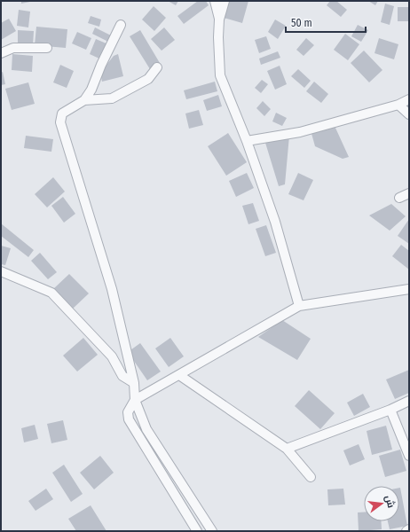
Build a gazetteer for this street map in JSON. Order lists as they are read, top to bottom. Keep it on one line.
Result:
{"scale_bar":"50 m","north":"right"}
